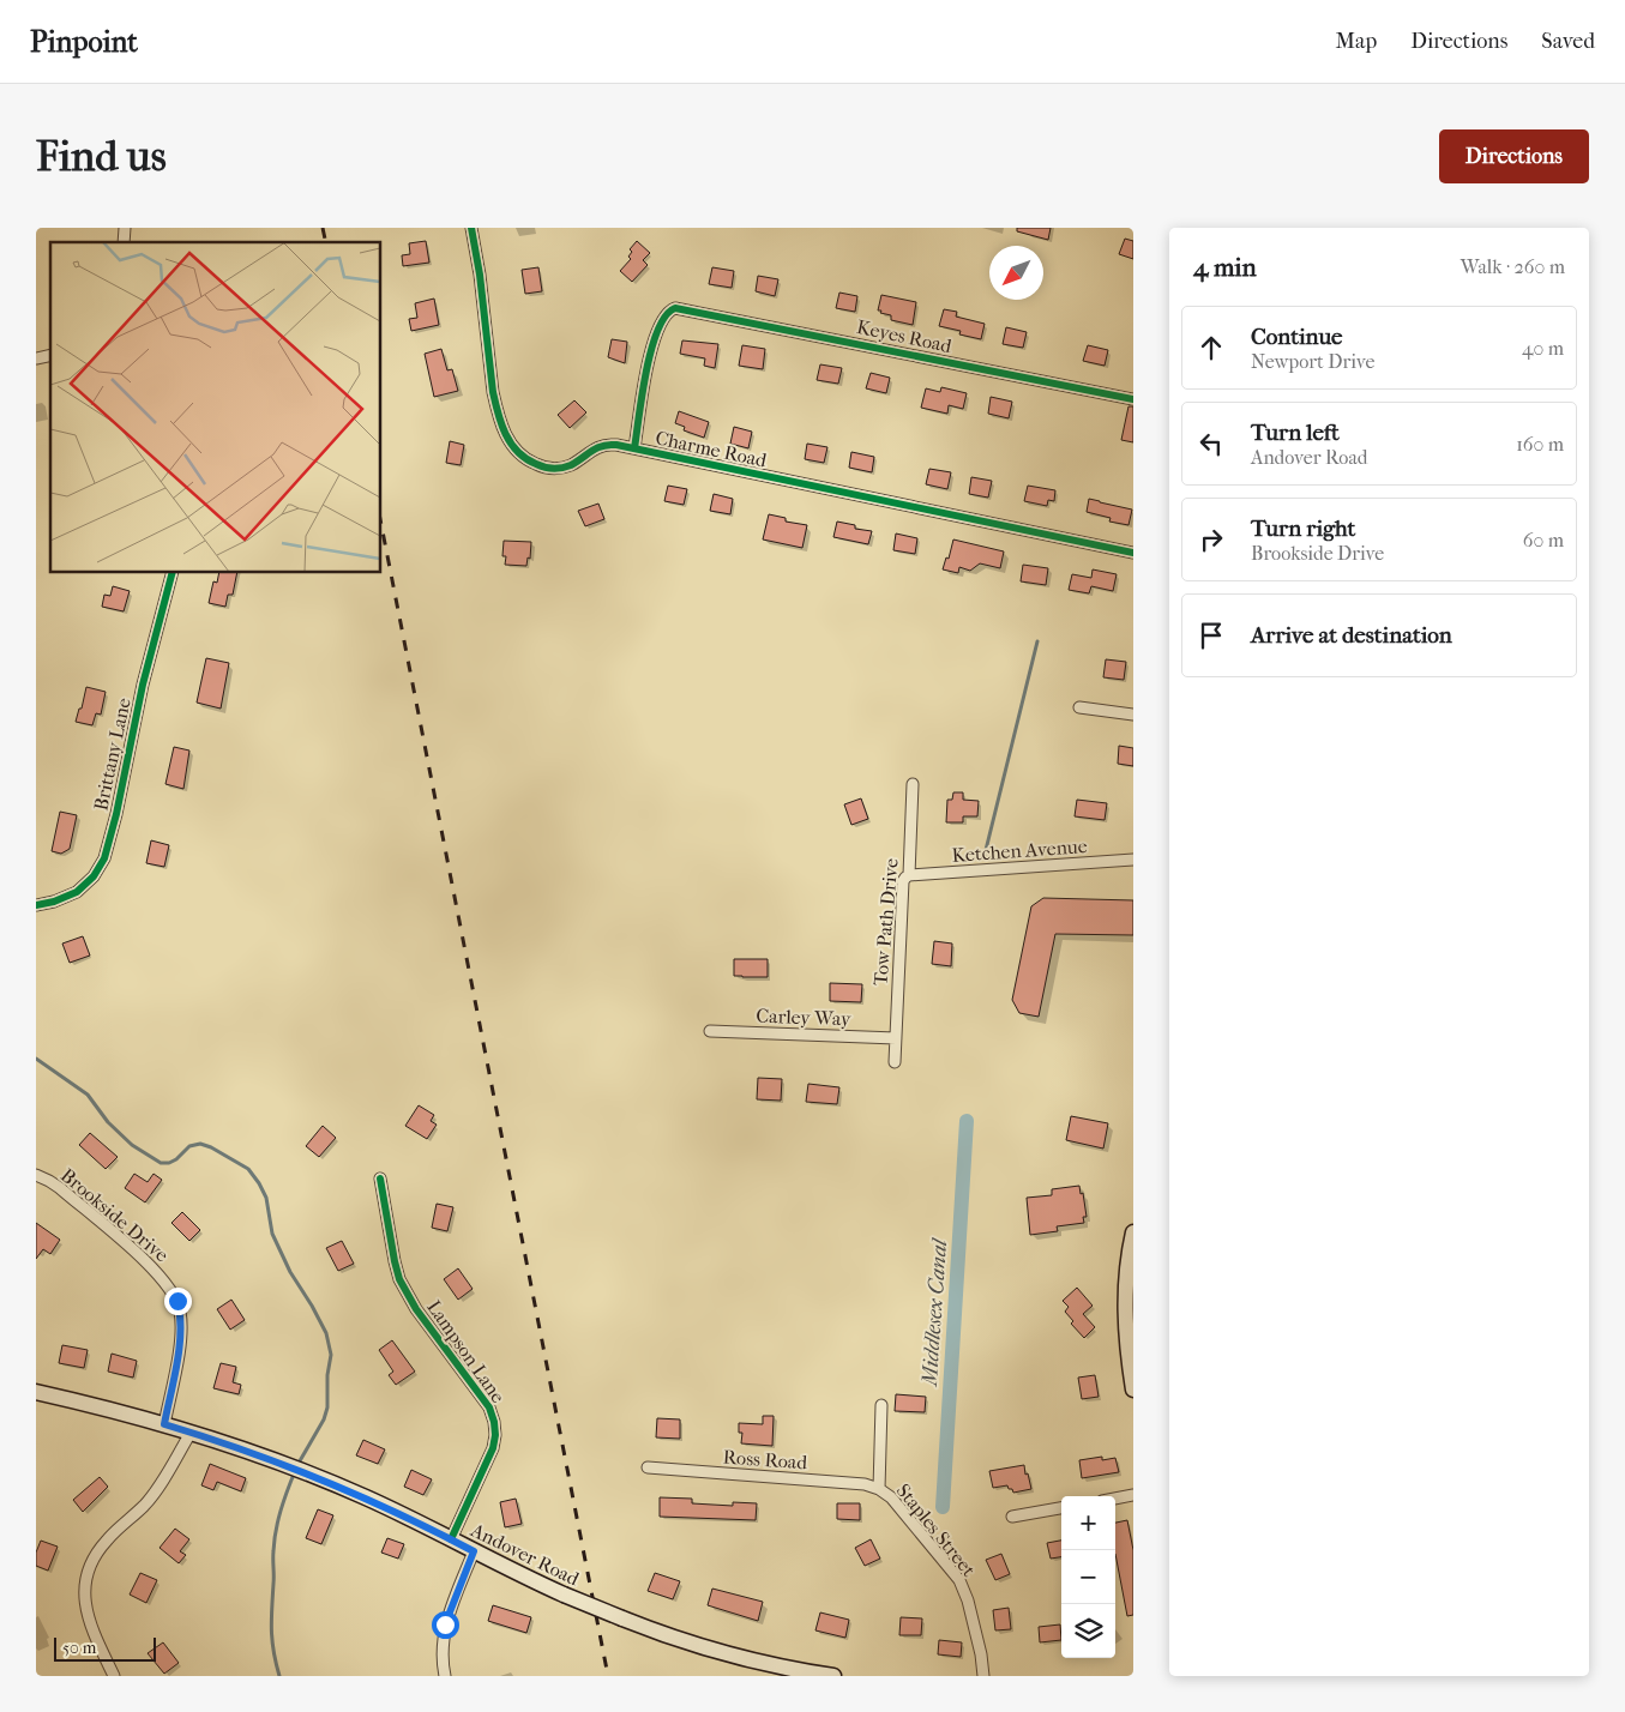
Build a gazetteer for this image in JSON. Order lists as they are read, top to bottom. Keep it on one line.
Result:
{"streets":{"main road":["Andover Road"],"street":["Keyes Road","Charme Road","Brittany Lane","Ketchen Avenue","Tow Path Drive","Carley Way","Brookside Drive","Lampson Lane","Ross Road","Staples Street"]},"crossings":[["Keyes Road","Charme Road"],["Ketchen Avenue","Tow Path Drive"],["Tow Path Drive","Carley Way"],["Brookside Drive","Andover Road"],["Lampson Lane","Andover Road"],["Ross Road","Staples Street"]],"water":["Middlesex Canal"],"scale_bar":"50 m","north":"bottom left","page":{"header":"Pinpoint","nav":["Map","Directions","Saved"],"buttons":"Directions","title":"Find us","heading":["4 min","Walk · 260 m"],"list":[["Continue","Newport Drive","40 m"],["Turn left","Andover Road","160 m"],["Turn right","Brookside Drive","60 m"],"Arrive at destination"],"map_buttons":["+","−"],"scale":"50 m"}}
